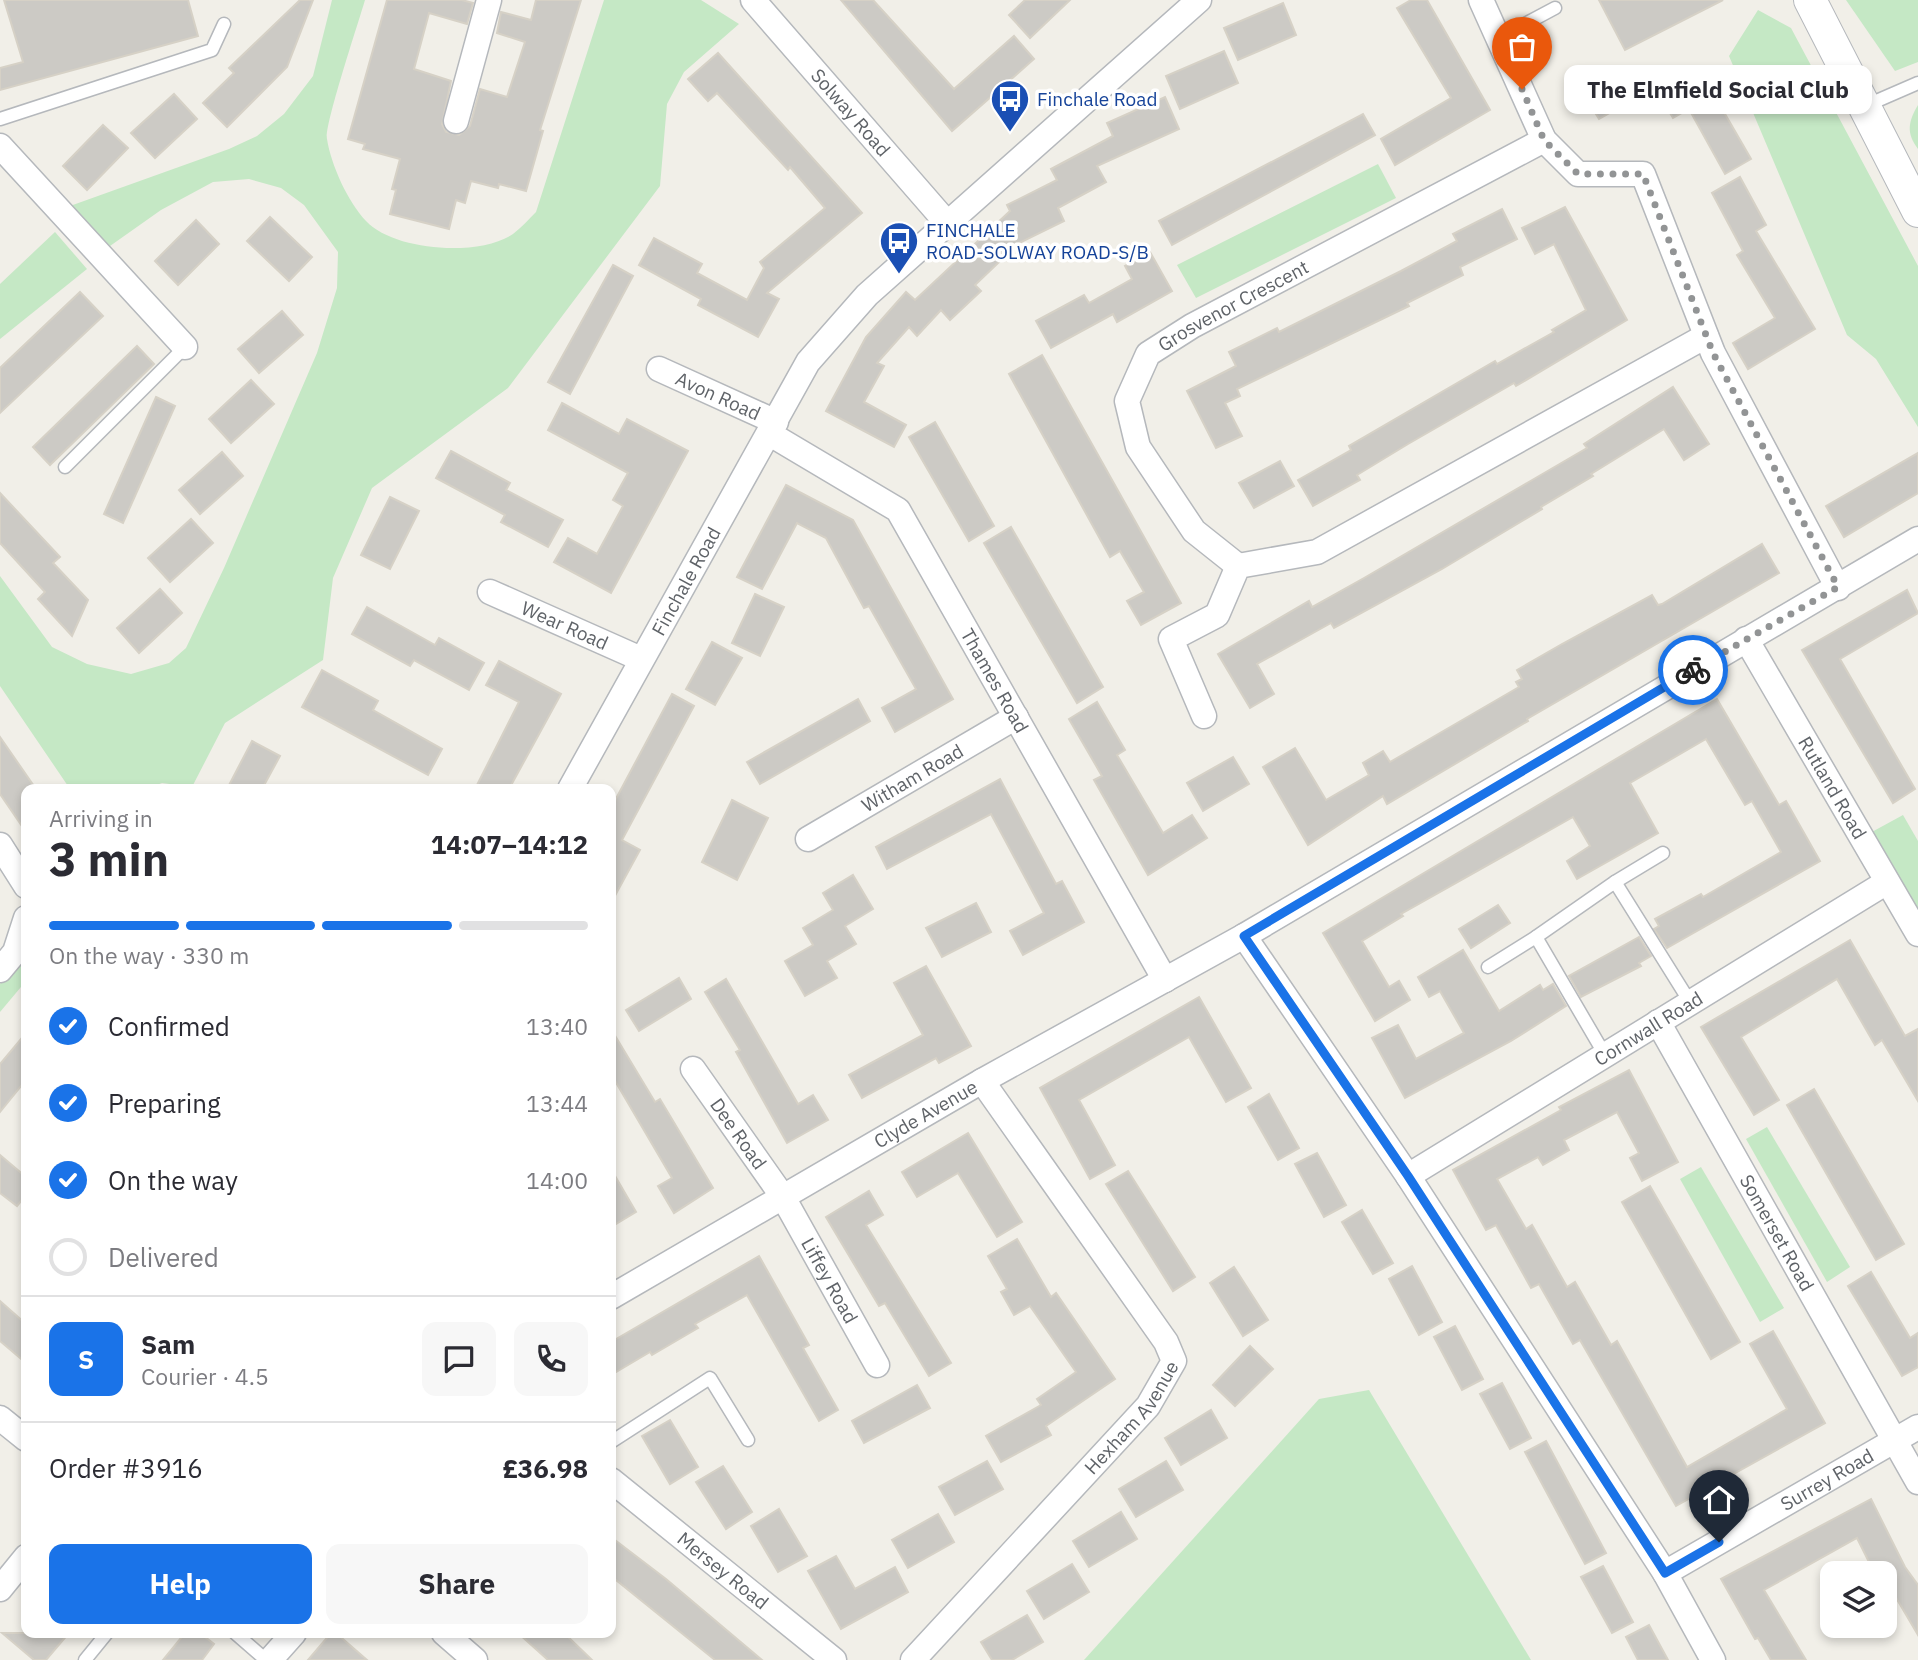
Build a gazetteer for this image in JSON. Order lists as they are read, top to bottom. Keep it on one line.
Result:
{"streets":{"street":["Solway Road","Grosvenor Crescent","Avon Road","Finchale Road","Wear Road","Thames Road","Witham Road","Rutland Road","Cornwall Road","Clyde Avenue","Dee Road","Somerset Road","Liffey Road","Hexham Avenue","Surrey Road","Mersey Road"]},"crossings":[["Solway Road","Finchale Road"],["Avon Road","Finchale Road"],["Avon Road","Thames Road"],["Finchale Road","Wear Road"],["Finchale Road","Thames Road"],["Thames Road","Witham Road"],["Thames Road","Clyde Avenue"],["Rutland Road","Cornwall Road"],["Rutland Road","Clyde Avenue"],["Cornwall Road","Somerset Road"],["Clyde Avenue","Dee Road"],["Clyde Avenue","Liffey Road"],["Clyde Avenue","Hexham Avenue"],["Dee Road","Liffey Road"],["Somerset Road","Surrey Road"]],"places":{"other":["The Elmfield Social Club"],"bus stop":["Finchale Road","FINCHALE ROAD-SOLWAY ROAD-S/B"]},"page":{"bubble":"The Elmfield Social Club","heading":["3 min","Arriving in","14:07–14:12"],"panel":["Sam","Courier · 4.5","Order #3916","£36.98"],"bar":"On the way · 330 m","list":[["Confirmed","13:40"],["Preparing","13:44"],["On the way","14:00"],"Delivered"],"round":"S","buttons":["Help","Share"]}}
